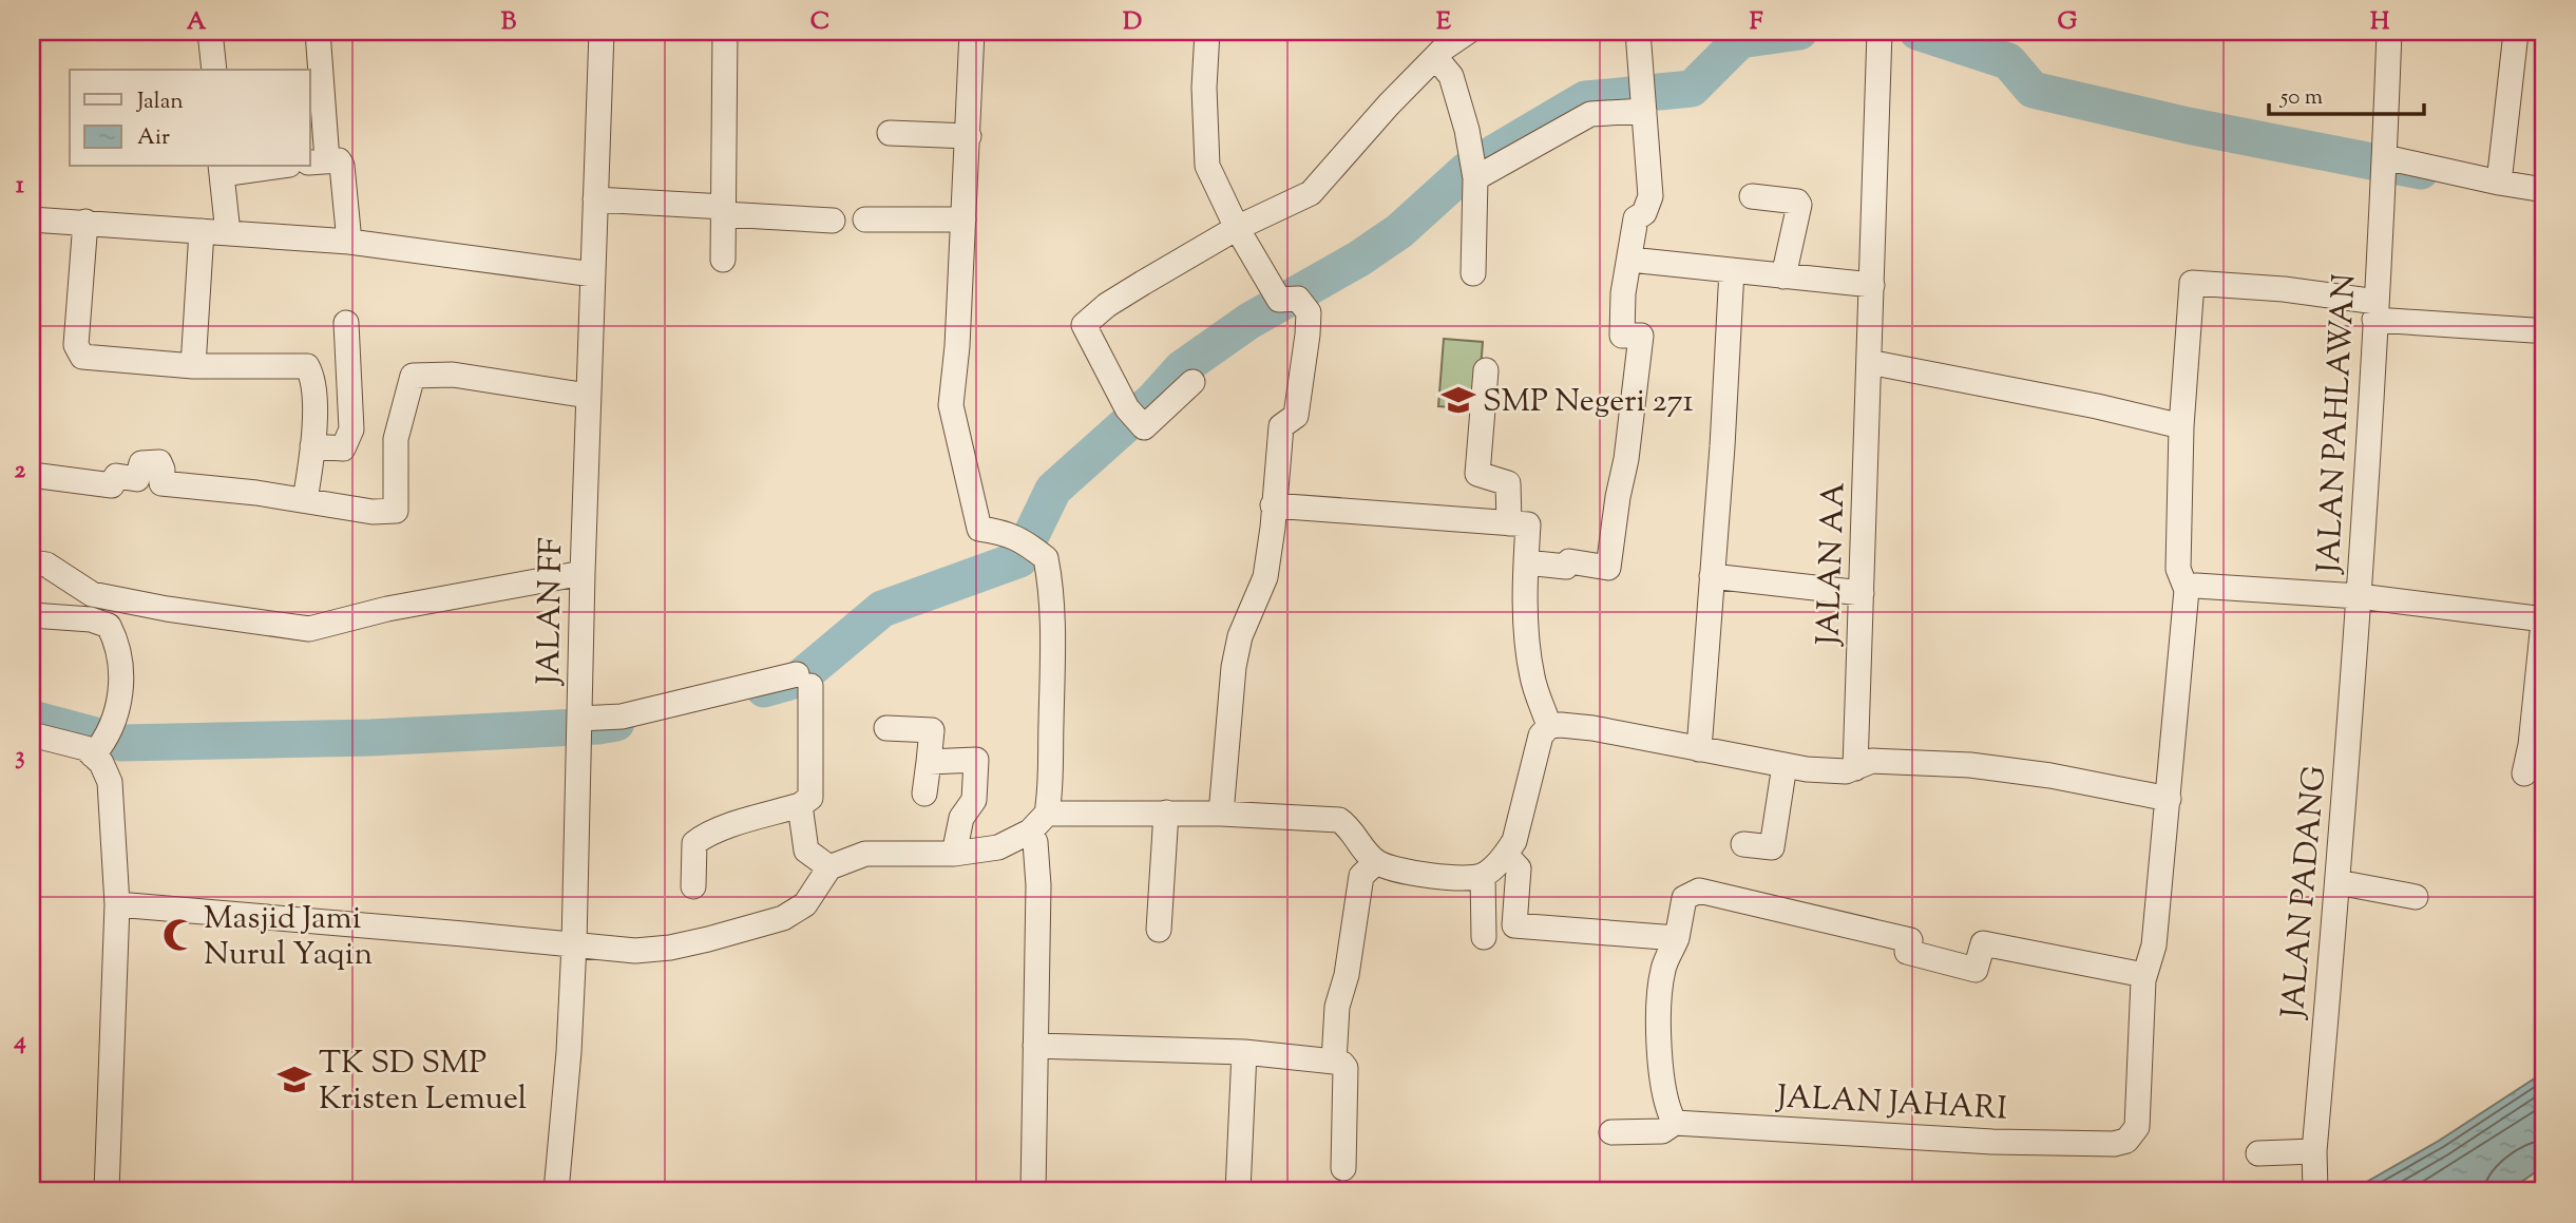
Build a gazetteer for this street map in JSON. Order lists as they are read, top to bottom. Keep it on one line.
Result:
{"streets":{"street":["JALAN PAHLAWAN","JALAN AA","JALAN FF","JALAN PADANG","JALAN JAHARI"]},"crossings":[["JALAN PAHLAWAN","JALAN PADANG"]],"places":{"school or university":["SMP Negeri 271","TK SD SMP Kristen Lemuel"],"mosque":["Masjid Jami Nurul Yaqin"]},"legend":["Jalan","Air"],"scale_bar":"50 m","grid":{"columns":["A","B","C","D","E","F","G","H"],"rows":["1","2","3","4"]}}
